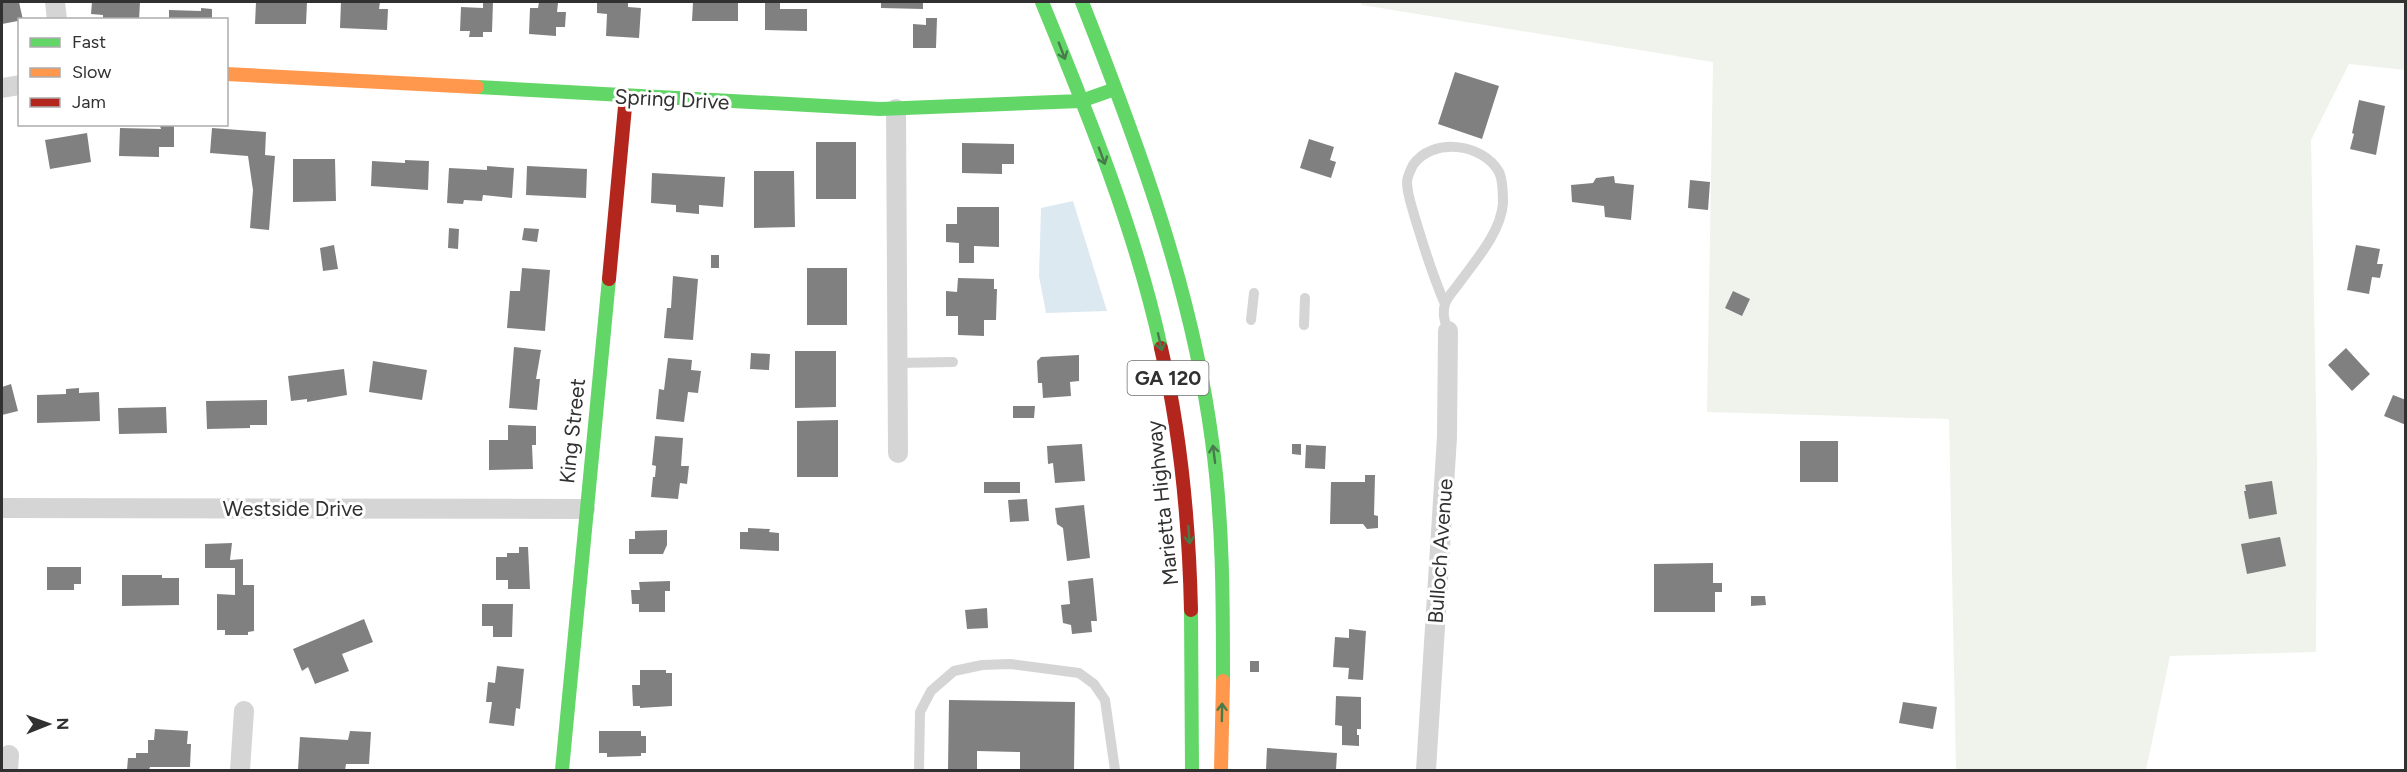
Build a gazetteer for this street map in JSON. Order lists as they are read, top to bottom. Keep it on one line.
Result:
{"streets":{"main road":["Spring Drive","GA 120","King Street","Marietta Highway"],"street":["Westside Drive","Bulloch Avenue"]},"crossings":[["Spring Drive","GA 120"],["Spring Drive","King Street"],["Spring Drive","Marietta Highway"],["King Street","Westside Drive"]],"legend":["Fast","Slow","Jam"],"north":"right"}
